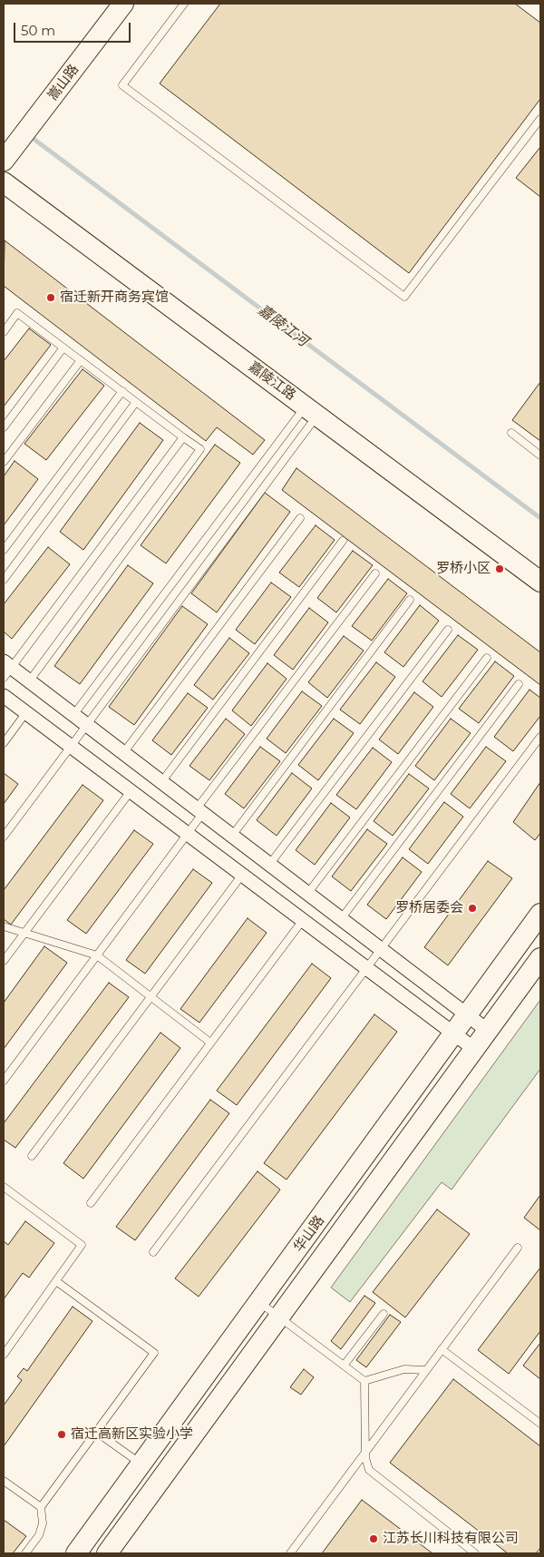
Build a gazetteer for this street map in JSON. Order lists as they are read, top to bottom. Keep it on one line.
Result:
{"streets":{"street":["嵩山路","嘉陵江路","华山路"]},"water":["嘉陵江河"],"places":["宿迁新开商务宾馆","罗桥小区","罗桥居委会","宿迁高新区实验小学","江苏长川科技有限公司"],"scale_bar":"50 m"}
